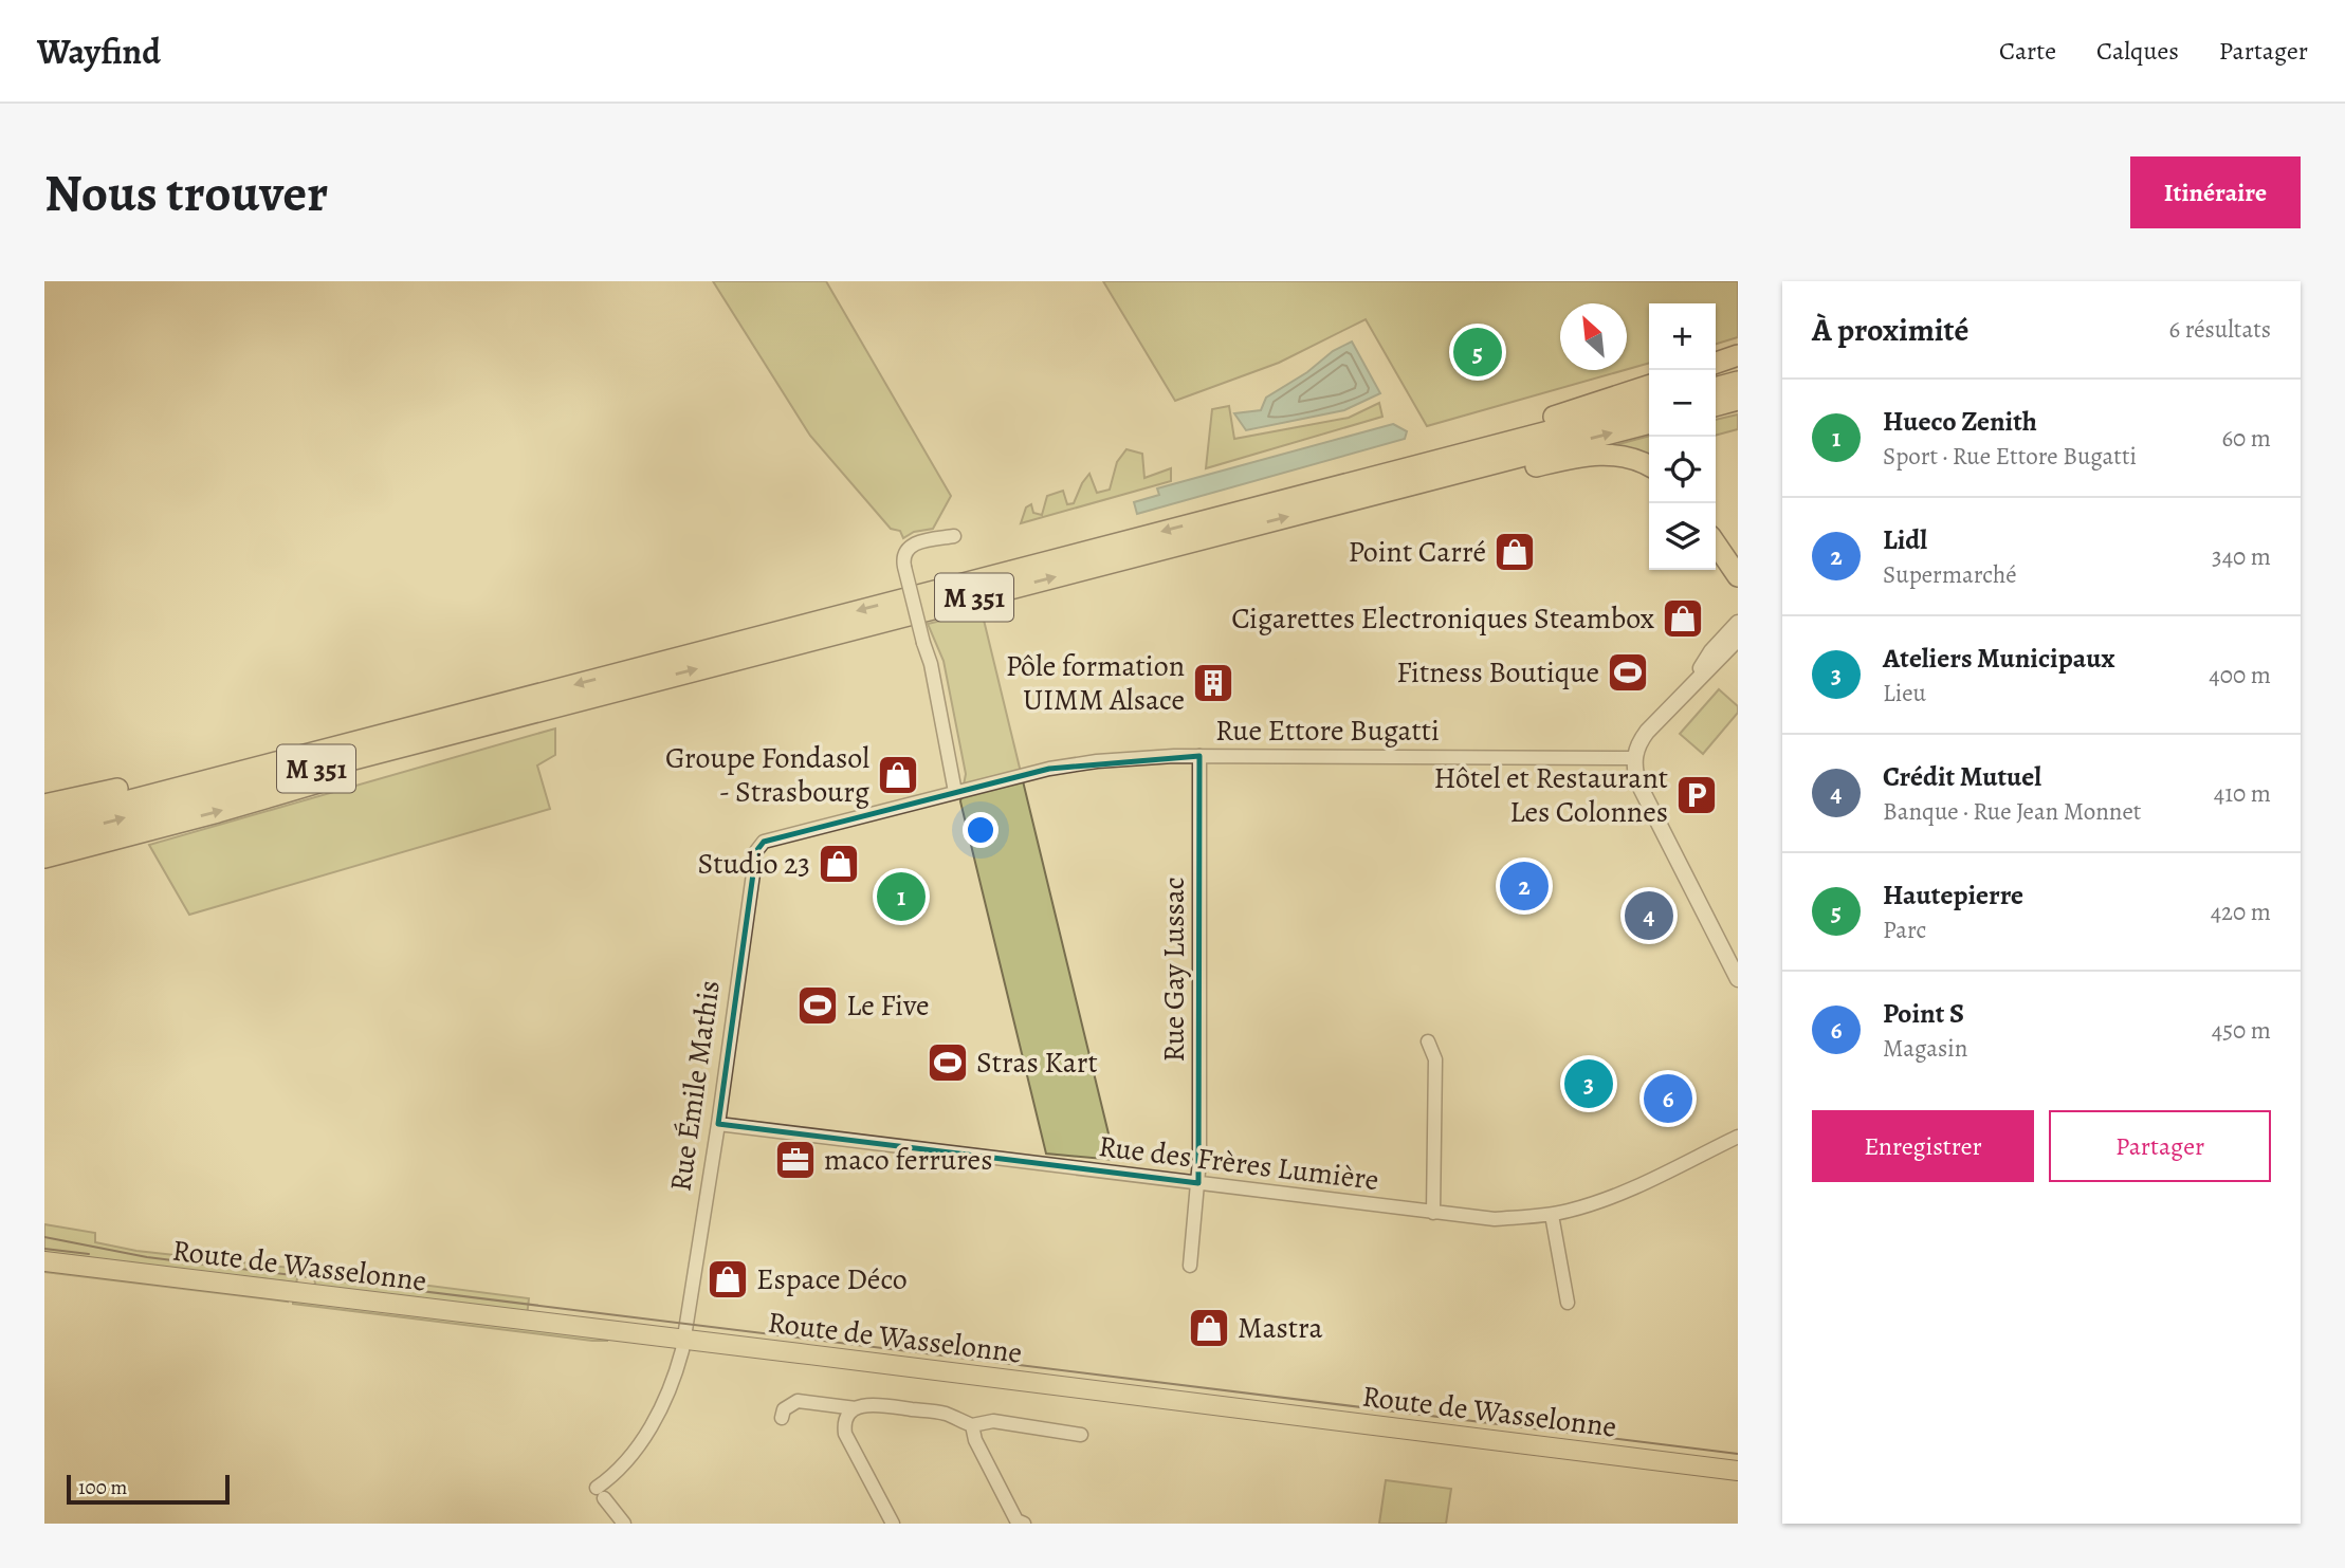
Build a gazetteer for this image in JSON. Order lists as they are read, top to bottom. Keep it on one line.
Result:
{"streets":{"highway":["M 351"],"main road":["Route de Wasselonne"],"street":["Rue Ettore Bugatti","Rue Gay Lussac","Rue Émile Mathis","Rue des Frères Lumière"]},"crossings":[["Rue Ettore Bugatti","Rue Gay Lussac"],["Rue Ettore Bugatti","Rue Émile Mathis"],["Rue Gay Lussac","Rue des Frères Lumière"],["Rue Émile Mathis","Rue des Frères Lumière"],["Rue Émile Mathis","Route de Wasselonne"]],"places":{"shop":["Point Carré","Cigarettes Electroniques Steambox","Groupe Fondasol - Strasbourg","Studio 23","Espace Déco","Mastra"],"sports":["Fitness Boutique","Le Five","Stras Kart"],"building":["Pôle formation UIMM Alsace"],"parking":["Hôtel et Restaurant Les Colonnes"],"office":["maco ferrures"]},"scale_bar":"100 m","north":"top left","page":{"header":"Wayfind","nav":["Carte","Calques","Partager"],"buttons":["Itinéraire",["Enregistrer","Partager"]],"title":"Nous trouver","heading":["À proximité","6 résultats"],"map_buttons":["+","−"],"pins":["5","2","1","4","3","6"],"list":[{"mark":"1","name":"Hueco Zenith","note":"Sport · Rue Ettore Bugatti","value":"60 m"},{"mark":"2","name":"Lidl","note":"Supermarché","value":"340 m"},{"mark":"3","name":"Ateliers Municipaux","note":"Lieu","value":"400 m"},{"mark":"4","name":"Crédit Mutuel","note":"Banque · Rue Jean Monnet","value":"410 m"},{"mark":"5","name":"Hautepierre","note":"Parc","value":"420 m"},{"mark":"6","name":"Point S","note":"Magasin","value":"450 m"}],"scale":"100 m"}}
